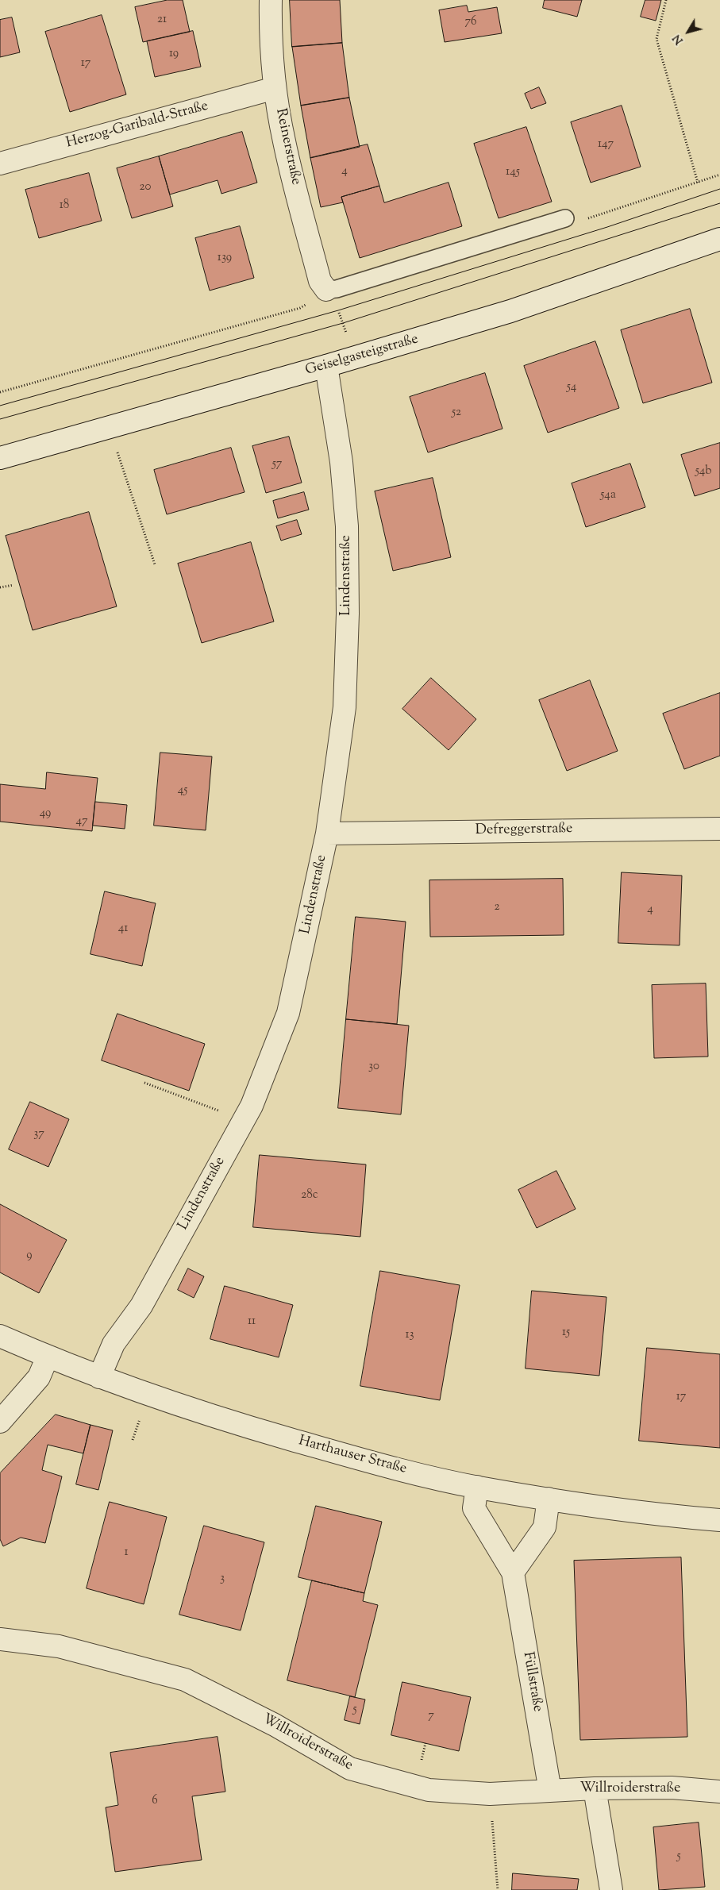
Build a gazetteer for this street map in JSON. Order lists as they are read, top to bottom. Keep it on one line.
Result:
{"streets":{"street":["Herzog-Garibald-Straße","Reinerstraße","Geiselgasteigstraße","Lindenstraße","Defreggerstraße","Harthauser Straße","Füllstraße","Willroiderstraße"]},"crossings":[["Herzog-Garibald-Straße","Reinerstraße"],["Geiselgasteigstraße","Lindenstraße"],["Lindenstraße","Defreggerstraße"],["Lindenstraße","Harthauser Straße"],["Harthauser Straße","Füllstraße"],["Füllstraße","Willroiderstraße"]],"house_numbers":["21","76","19","17","147","4","145","20","18","139","54","52","57","54b","54a","45","49","47","2","4","41","30","37","28c","9","11","15","13","17","1","3","5","7","6","5"],"north":"bottom left"}
